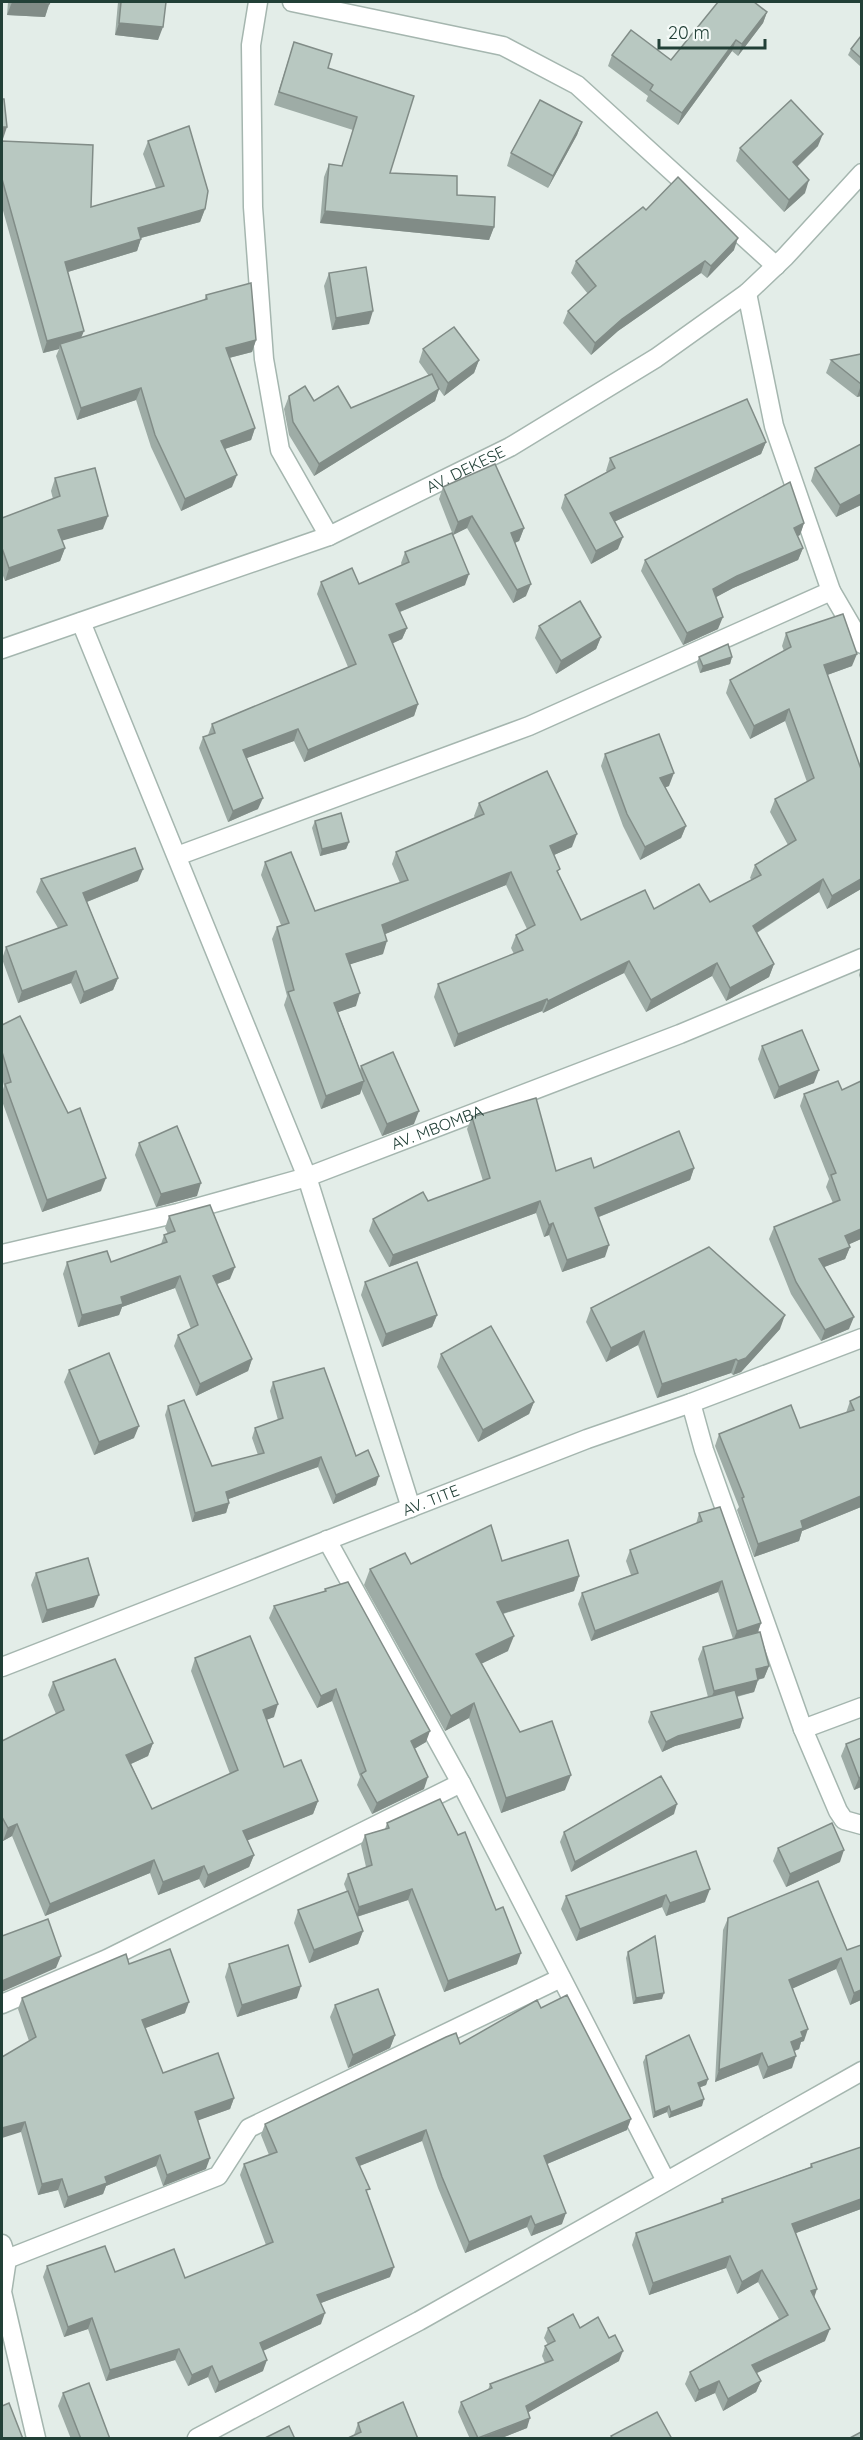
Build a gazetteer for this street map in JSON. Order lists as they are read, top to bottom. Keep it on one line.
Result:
{"streets":{"street":["AV. DEKESE","AV. MBOMBA","AV. TITE"]},"scale_bar":"20 m"}
